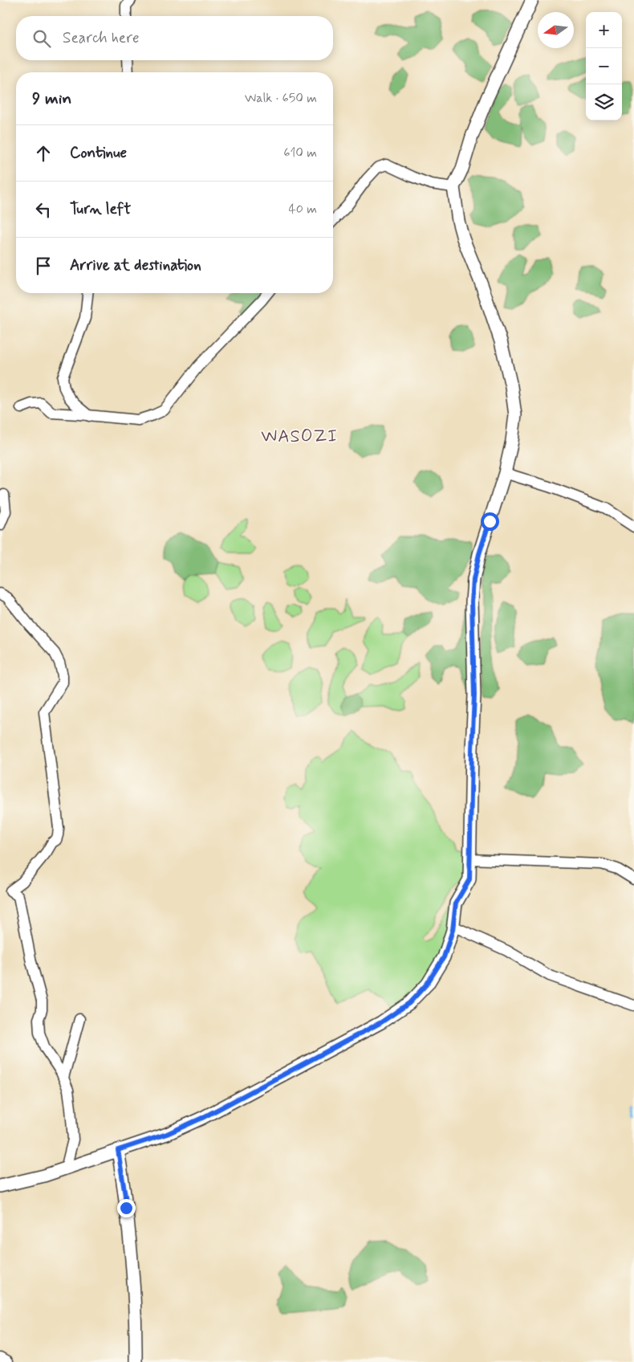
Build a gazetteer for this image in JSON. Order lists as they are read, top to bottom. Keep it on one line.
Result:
{"districts":["WASOZI"],"north":"left","page":{"map_buttons":["+","−"],"search":"Search here","heading":["9 min","Walk · 650 m"],"list":[["Continue","610 m"],["Turn left","40 m"],"Arrive at destination"]}}
